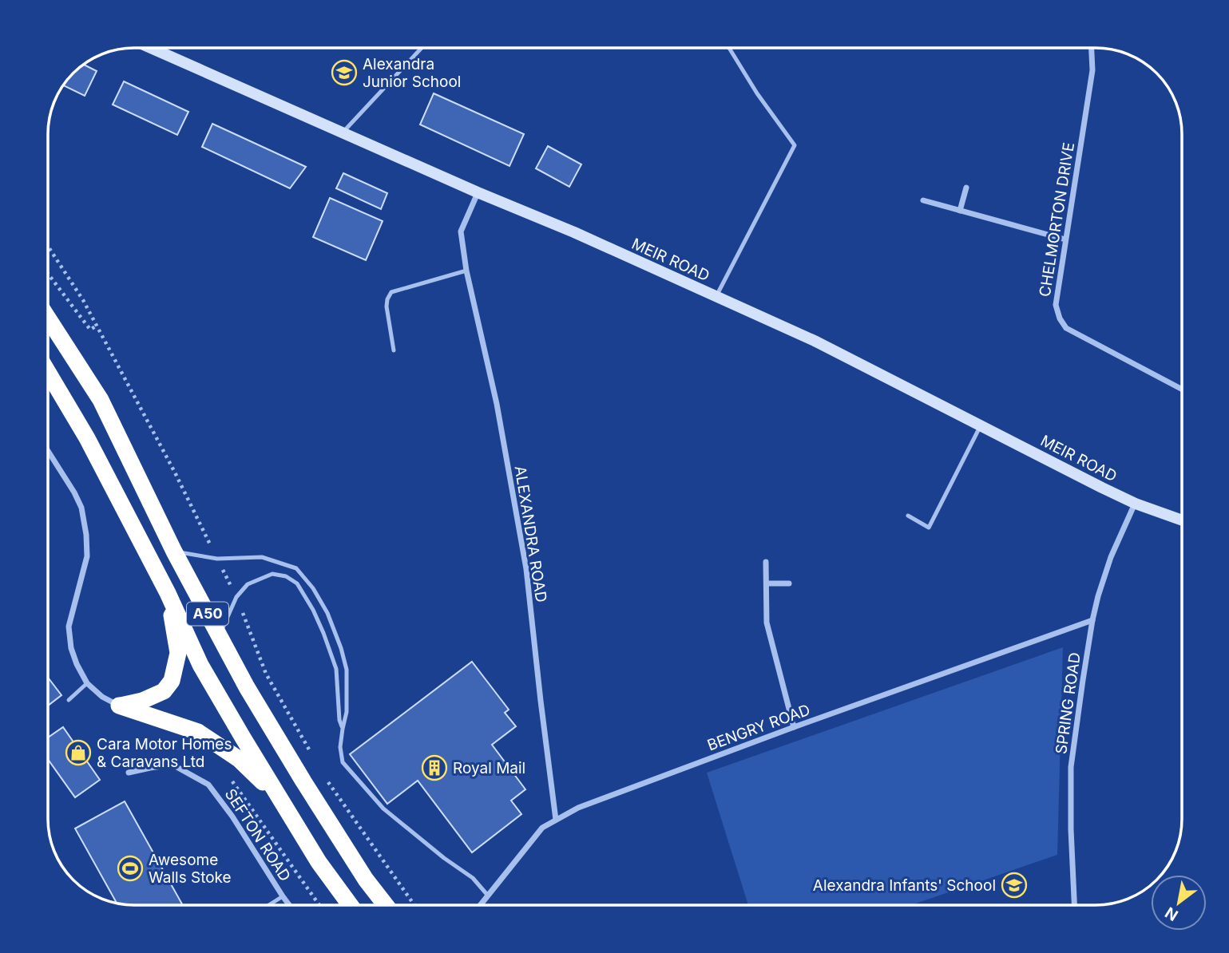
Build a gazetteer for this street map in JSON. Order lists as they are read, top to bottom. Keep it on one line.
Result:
{"streets":{"highway":["A50"],"street":["CHELMORTON DRIVE","MEIR ROAD","ALEXANDRA ROAD","SPRING ROAD","BENGRY ROAD","SEFTON ROAD"]},"crossings":[["MEIR ROAD","ALEXANDRA ROAD"],["MEIR ROAD","SPRING ROAD"],["ALEXANDRA ROAD","BENGRY ROAD"],["SPRING ROAD","BENGRY ROAD"]],"places":{"school or university":["Alexandra Junior School","Alexandra Infants' School"],"shop":["Cara Motor Homes & Caravans Ltd"],"building":["Royal Mail"],"sports":["Awesome Walls Stoke"]},"north":"bottom left"}
